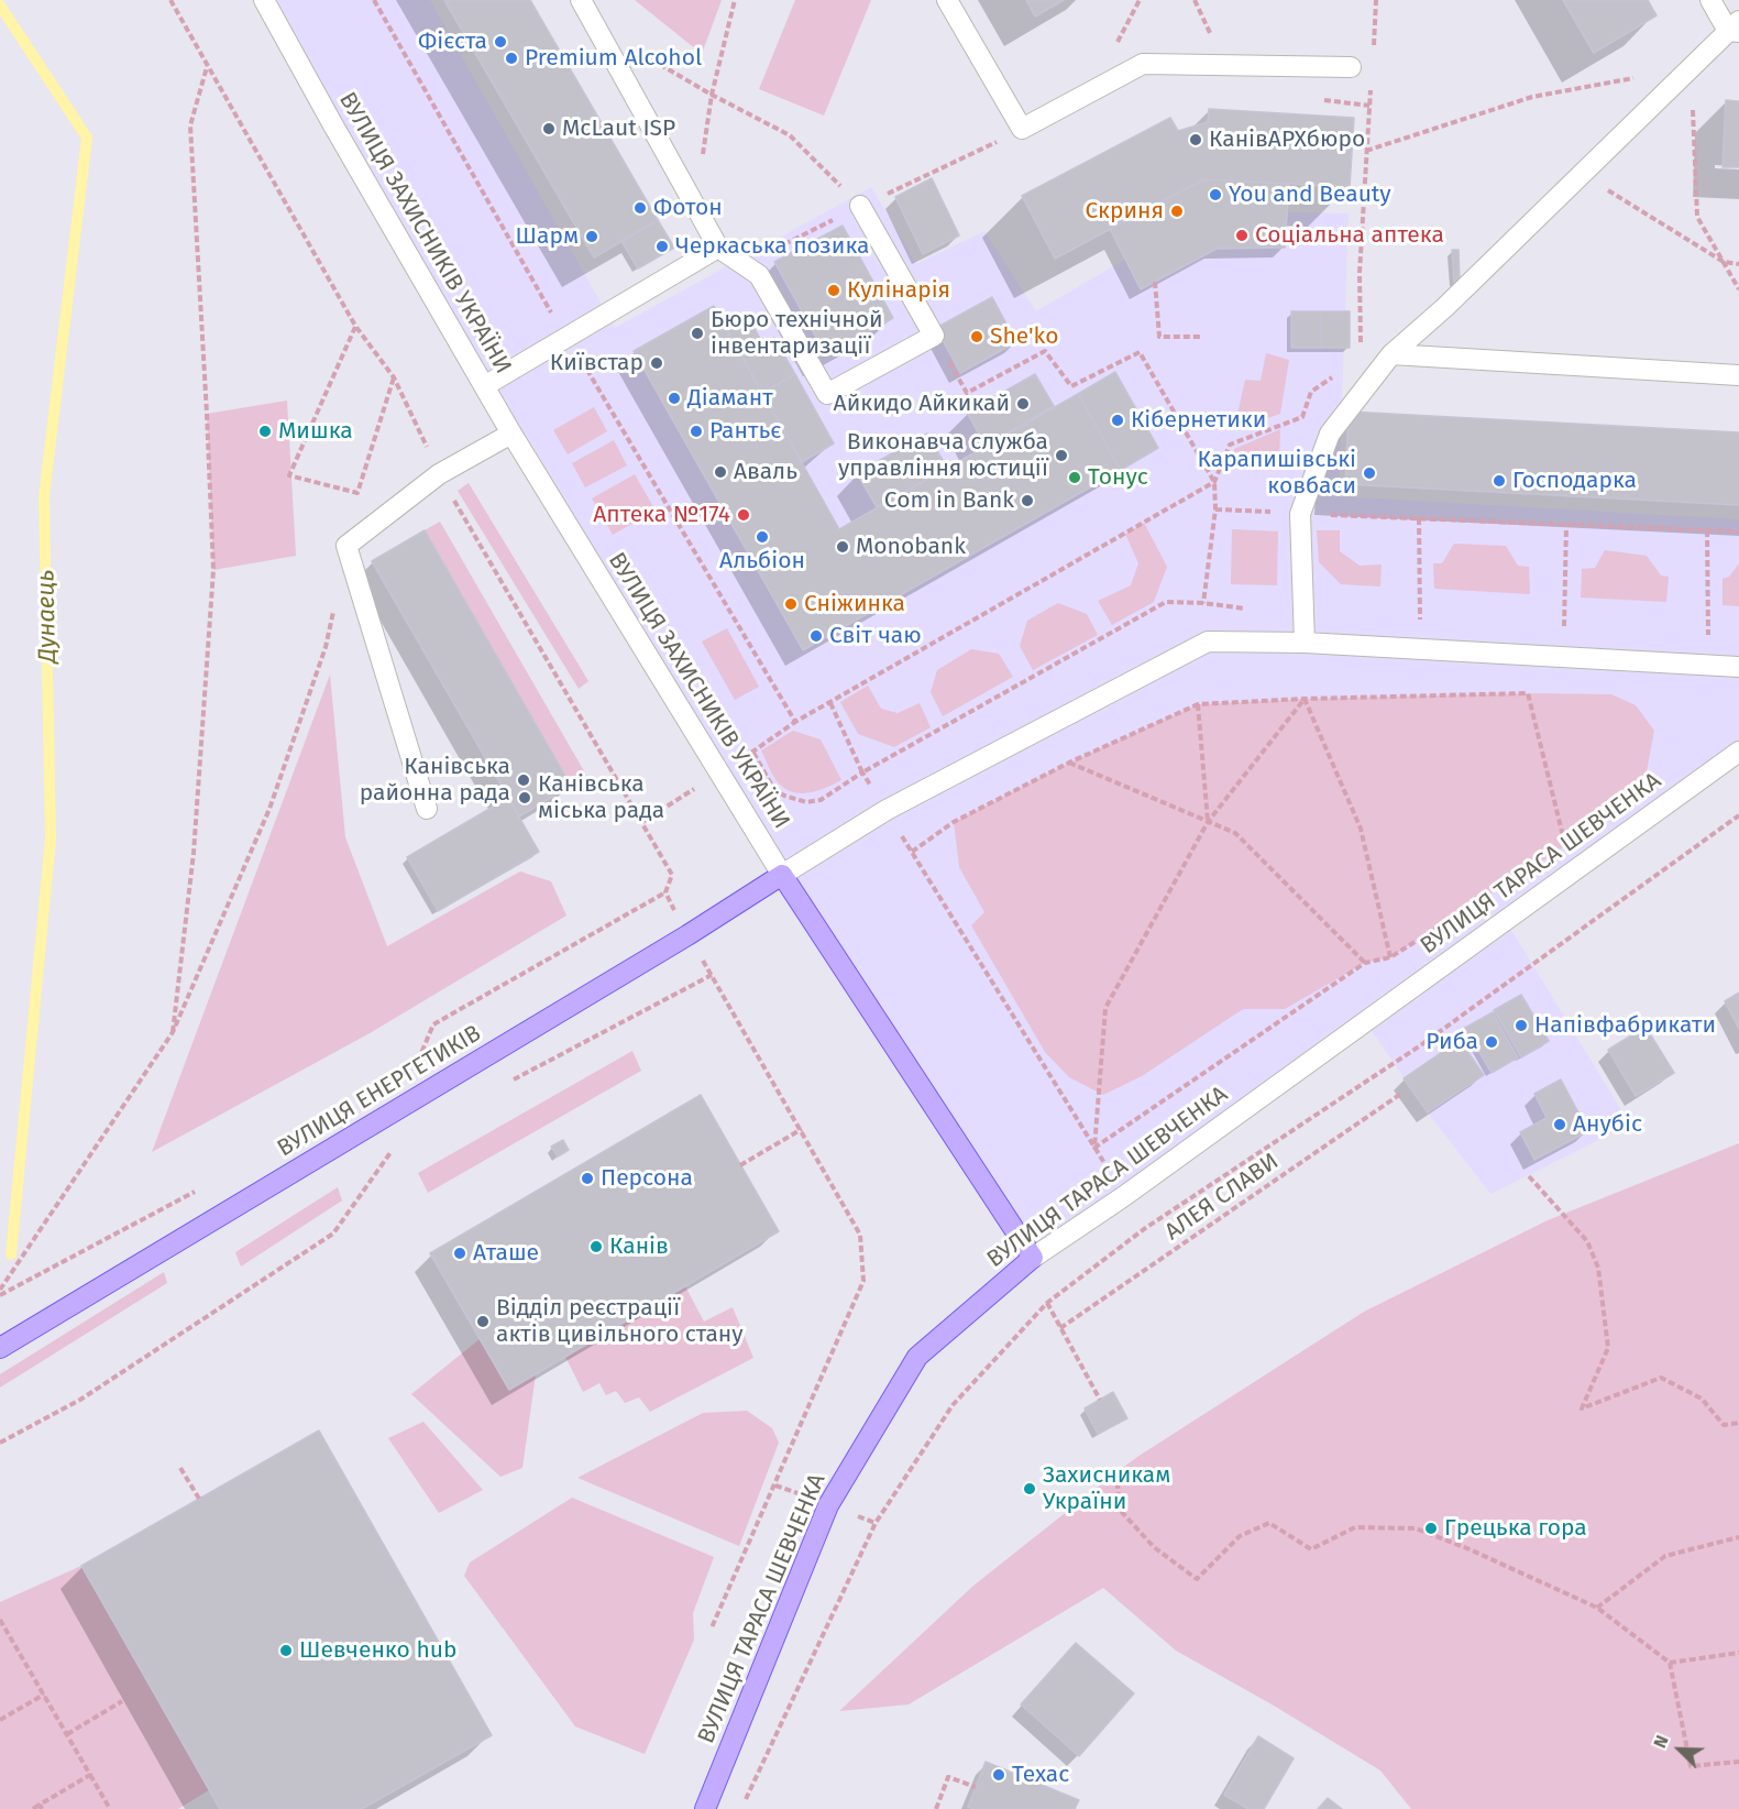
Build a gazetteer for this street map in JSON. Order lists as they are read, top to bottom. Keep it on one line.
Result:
{"streets":{"main road":["ВУЛИЦЯ ЗАХИСНИКІВ УКРАЇНИ","ВУЛИЦЯ ТАРАСА ШЕВЧЕНКА","ВУЛИЦЯ ЕНЕРГЕТИКІВ"],"path":["АЛЕЯ СЛАВИ"]},"crossings":[["ВУЛИЦЯ ЗАХИСНИКІВ УКРАЇНИ","ВУЛИЦЯ ТАРАСА ШЕВЧЕНКА"],["ВУЛИЦЯ ЗАХИСНИКІВ УКРАЇНИ","ВУЛИЦЯ ЕНЕРГЕТИКІВ"]],"water":["Дунаець"],"places":["Фієста","Premium Alcohol","McLaut ISP","КанівАРХбюро","You and Beauty","Фотон","Скриня","Соціальна аптека","Шарм","Черкаська позика","Кулінарія","Бюро технічной інвентаризації","She'ko","Київстар","Діамант","Айкидо Айкикай","Кібернетики","Мишка","Рантьє","Виконавча служба управління юстиції","Аваль","Карапишівські ковбаси","Тонус","Господарка","Com in Bank","Аптека №174","Альбіон","Monobank","Сніжинка","Світ чаю","Канівська районна рада","Канівська міська рада","Напівфабрикати","Риба","Анубіс","Персона","Канів","Аташе","Відділ реєстрації актів цивільного стану","Захисникам України","Грецька гора","Шевченко hub","Техас"],"north":"top left"}
